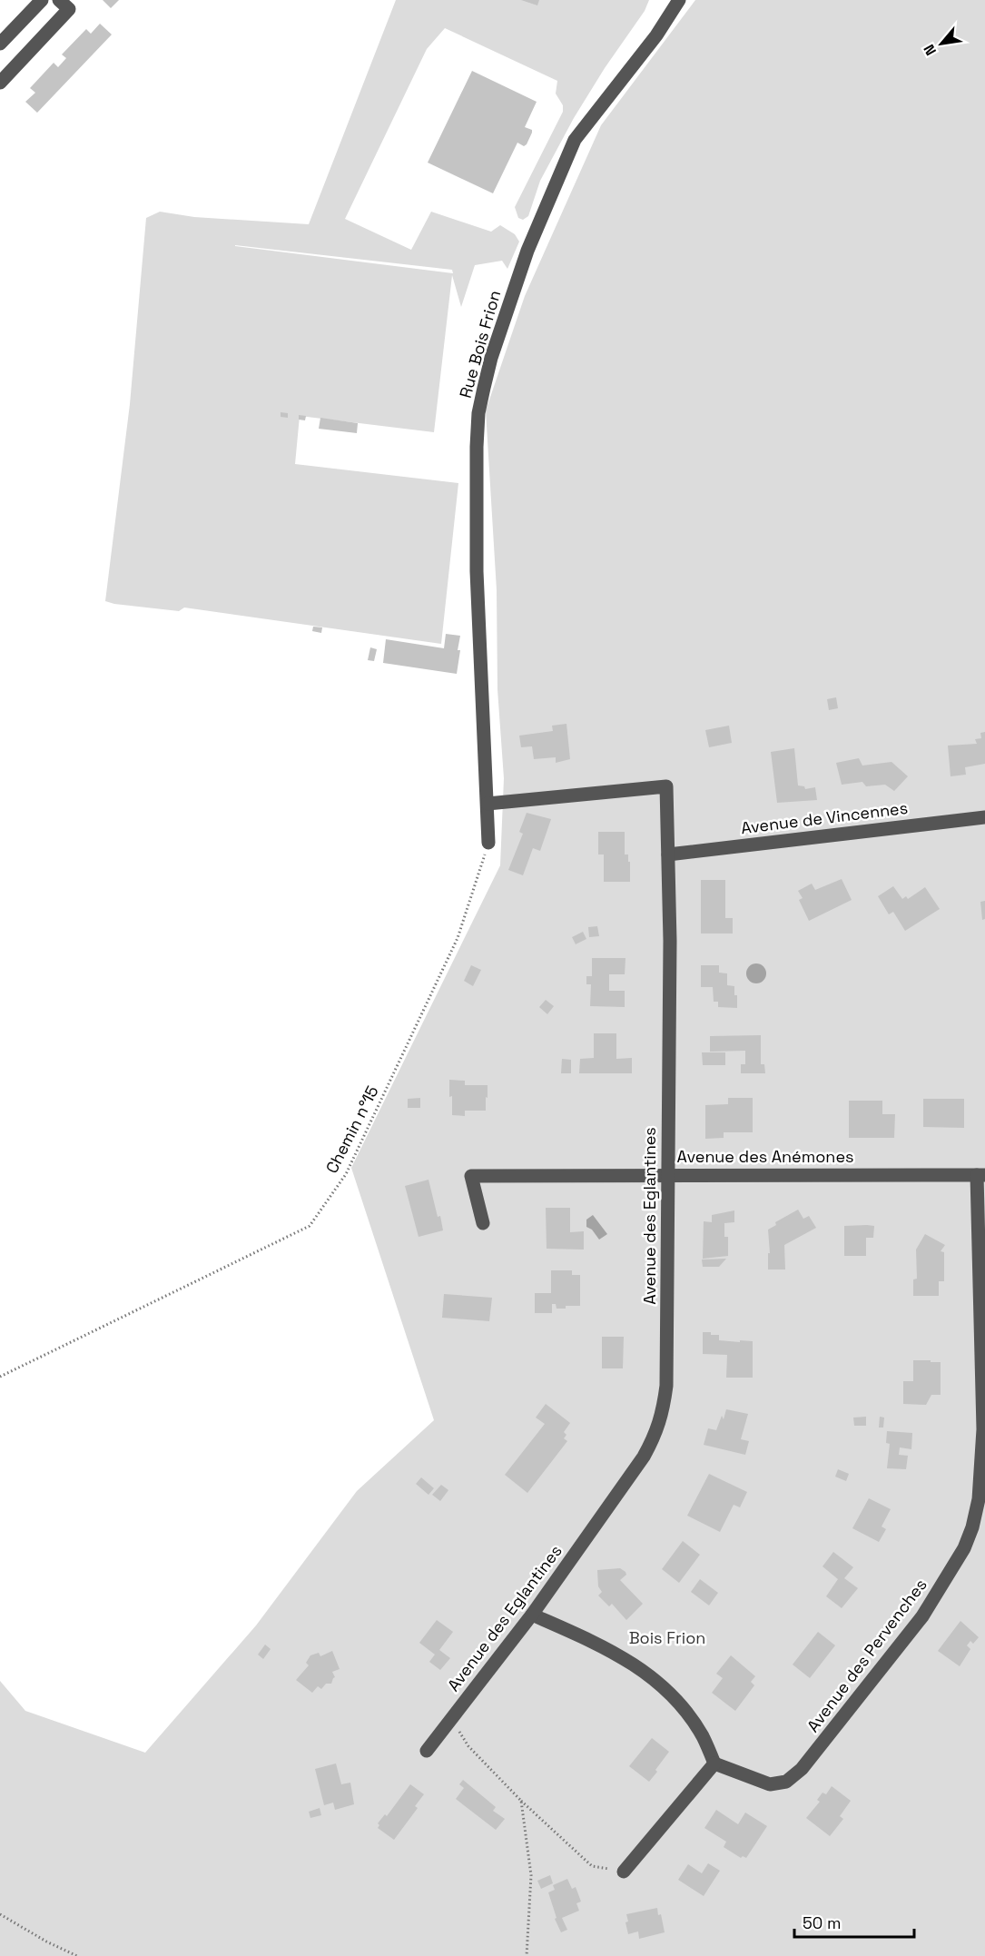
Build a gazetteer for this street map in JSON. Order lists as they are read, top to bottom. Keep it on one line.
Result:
{"streets":{"street":["Rue Bois Frion","Avenue de Vincennes","Avenue des Anémones","Avenue des Eglantines","Avenue des Pervenches"],"path":["Chemin n°15"]},"crossings":[["Rue Bois Frion","Chemin n°15"],["Rue Bois Frion","Avenue des Eglantines"],["Avenue de Vincennes","Avenue des Eglantines"],["Avenue des Anémones","Avenue des Eglantines"],["Avenue des Anémones","Avenue des Pervenches"]],"parks":["Bois Frion"],"scale_bar":"50 m","north":"bottom left"}
